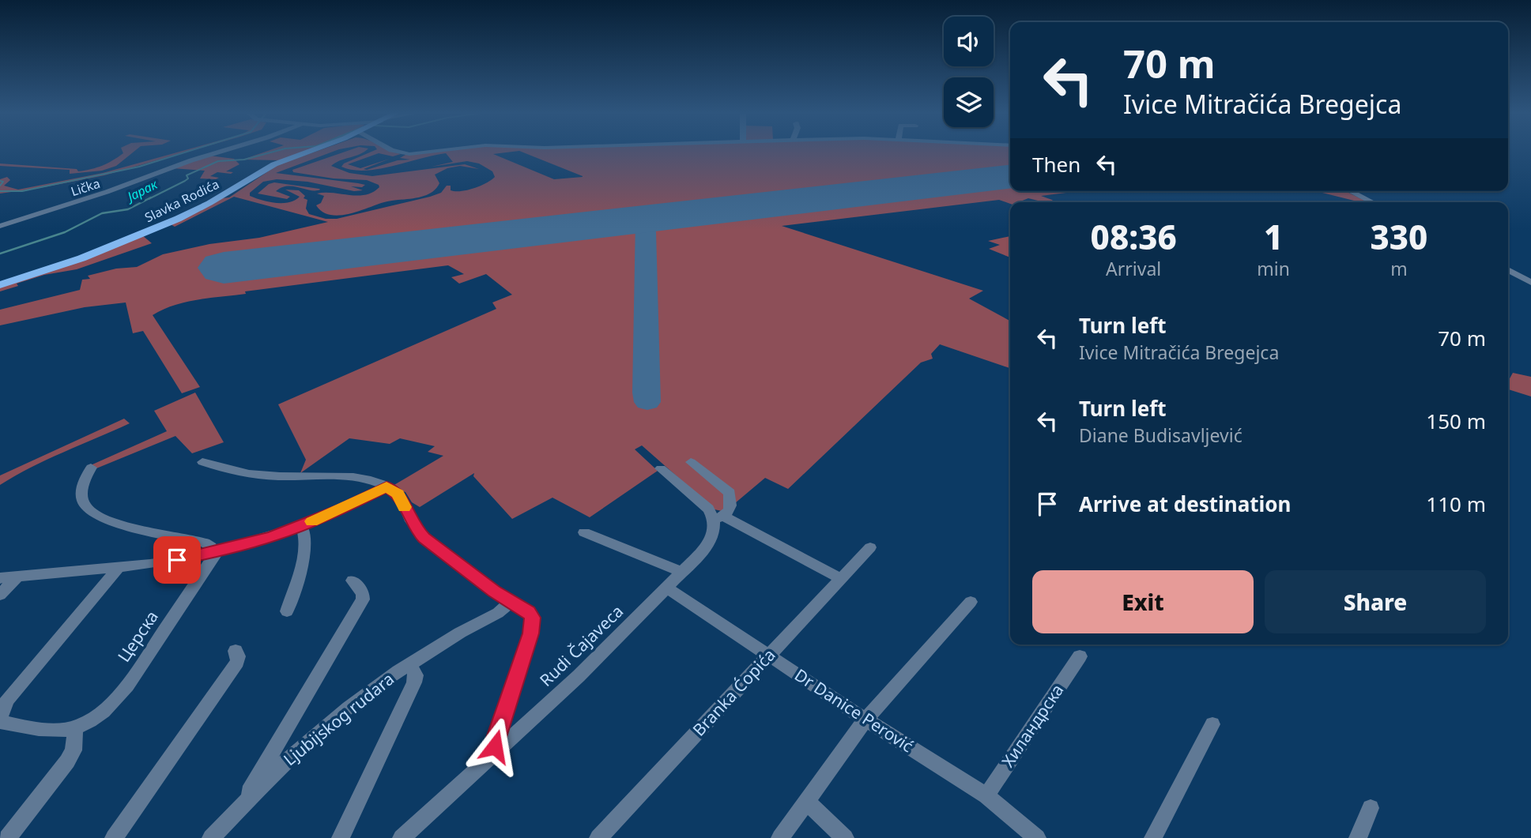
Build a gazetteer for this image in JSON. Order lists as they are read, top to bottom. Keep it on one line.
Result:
{"streets":{"main road":["Slavka Rodića"],"street":["Lička","Церска","Rudi Čajaveca","Branka Ćopića","Dr Danice Perović","Ljubijskog rudara","Хиландрска"]},"crossings":[["Rudi Čajaveca","Dr Danice Perović"],["Branka Ćopića","Dr Danice Perović"],["Dr Danice Perović","Хиландрска"]],"water":["Јарак"],"page":{"turn":["70 m","Ivice Mitračića Bregejca"],"then":"Then","eta":["08:36","Arrival","1","min","330","m"],"list":[{"name":"Turn left","note":"Ivice Mitračića Bregejca","value":"70 m"},{"name":"Turn left","note":"Diane Budisavljević","value":"150 m"},{"name":"Arrive at destination","value":"110 m"}],"buttons":["Exit","Share"]}}
